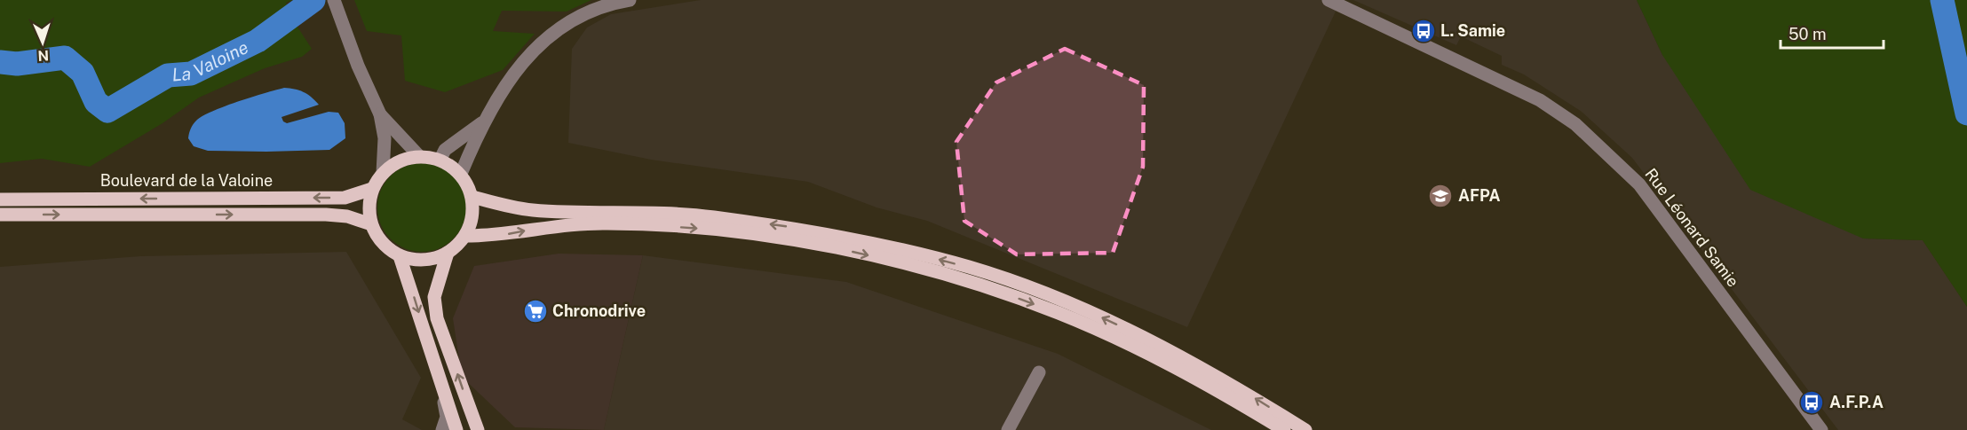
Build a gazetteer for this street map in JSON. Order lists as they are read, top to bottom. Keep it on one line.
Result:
{"streets":{"main road":["Boulevard de la Valoine"],"street":["Rue Léonard Samie"]},"water":["La Valoine"],"places":{"bus stop":["L. Samie","A.F.P.A"],"school or university":["AFPA"],"supermarket":["Chronodrive"]},"scale_bar":"50 m","north":"bottom"}
